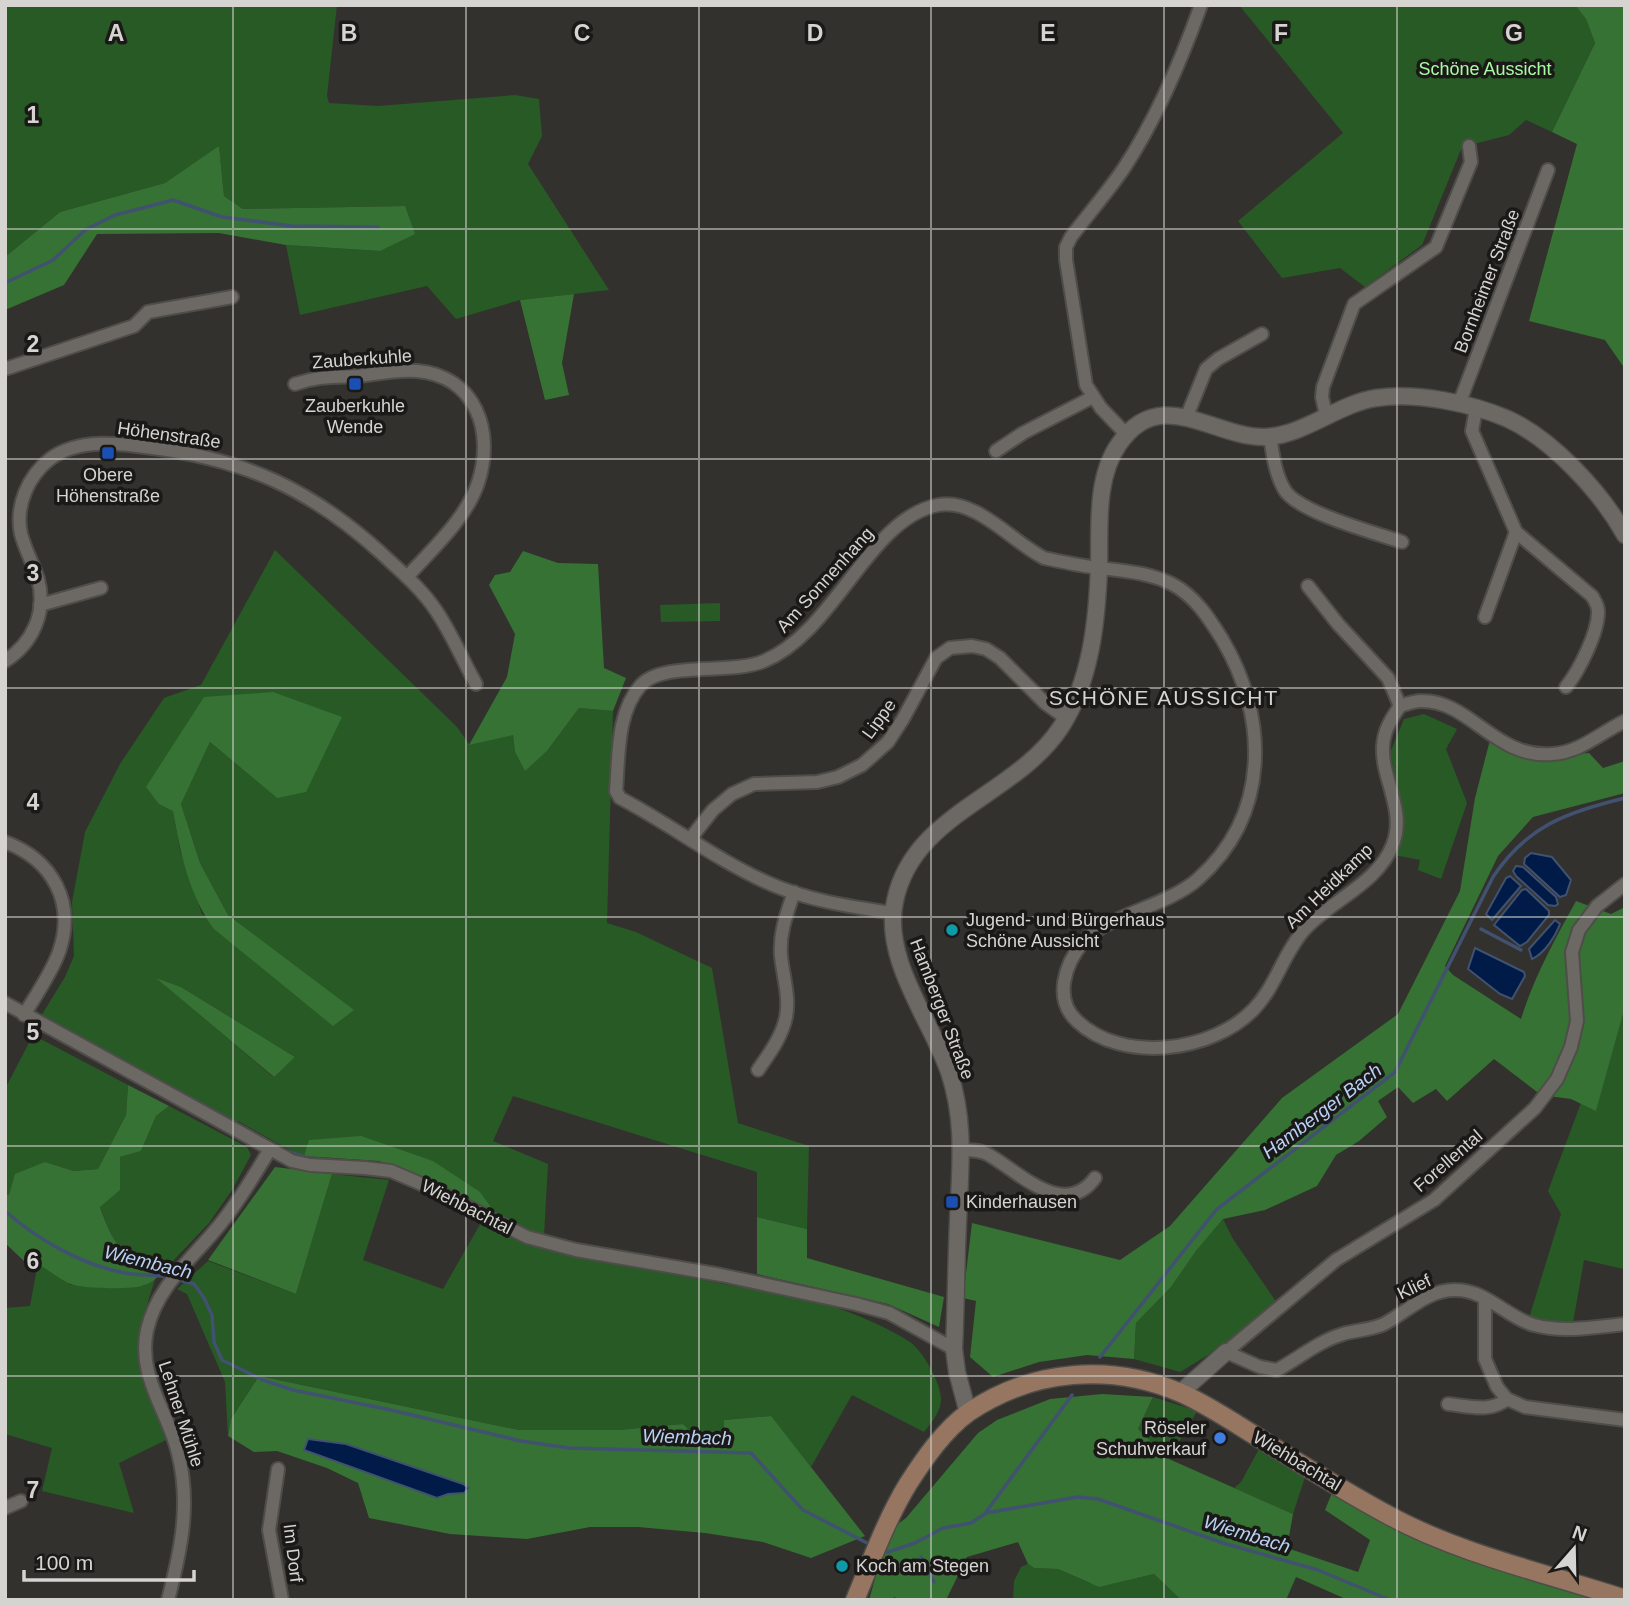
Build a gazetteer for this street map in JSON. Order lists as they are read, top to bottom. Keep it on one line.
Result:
{"streets":{"main road":["Wiehbachtal"],"street":["Bornheimer Straße","Zauberkuhle","Höhenstraße","Am Sonnenhang","Lippe","Am Heidkamp","Hamberger Straße","Forellental","Klief","Lehner Mühle","Im Dorf"]},"crossings":[["Zauberkuhle","Höhenstraße"],["Am Sonnenhang","Lippe"],["Am Sonnenhang","Am Heidkamp"],["Am Sonnenhang","Hamberger Straße"],["Lippe","Hamberger Straße"],["Am Heidkamp","Hamberger Straße"],["Hamberger Straße","Wiehbachtal"],["Forellental","Wiehbachtal"],["Forellental","Klief"],["Wiehbachtal","Lehner Mühle"]],"districts":["SCHÖNE AUSSICHT"],"water":["Hamberger Bach","Wiembach"],"parks":["Schöne Aussicht"],"places":{"transit":["Zauberkuhle Wende","Obere Höhenstraße","Kinderhausen"],"other":["Jugend- und Bürgerhaus Schöne Aussicht","Röseler Schuhverkauf","Koch am Stegen"]},"scale_bar":"100 m","north":"top","grid":{"columns":["A","B","C","D","E","F","G"],"rows":["1","2","3","4","5","6","7"]}}
